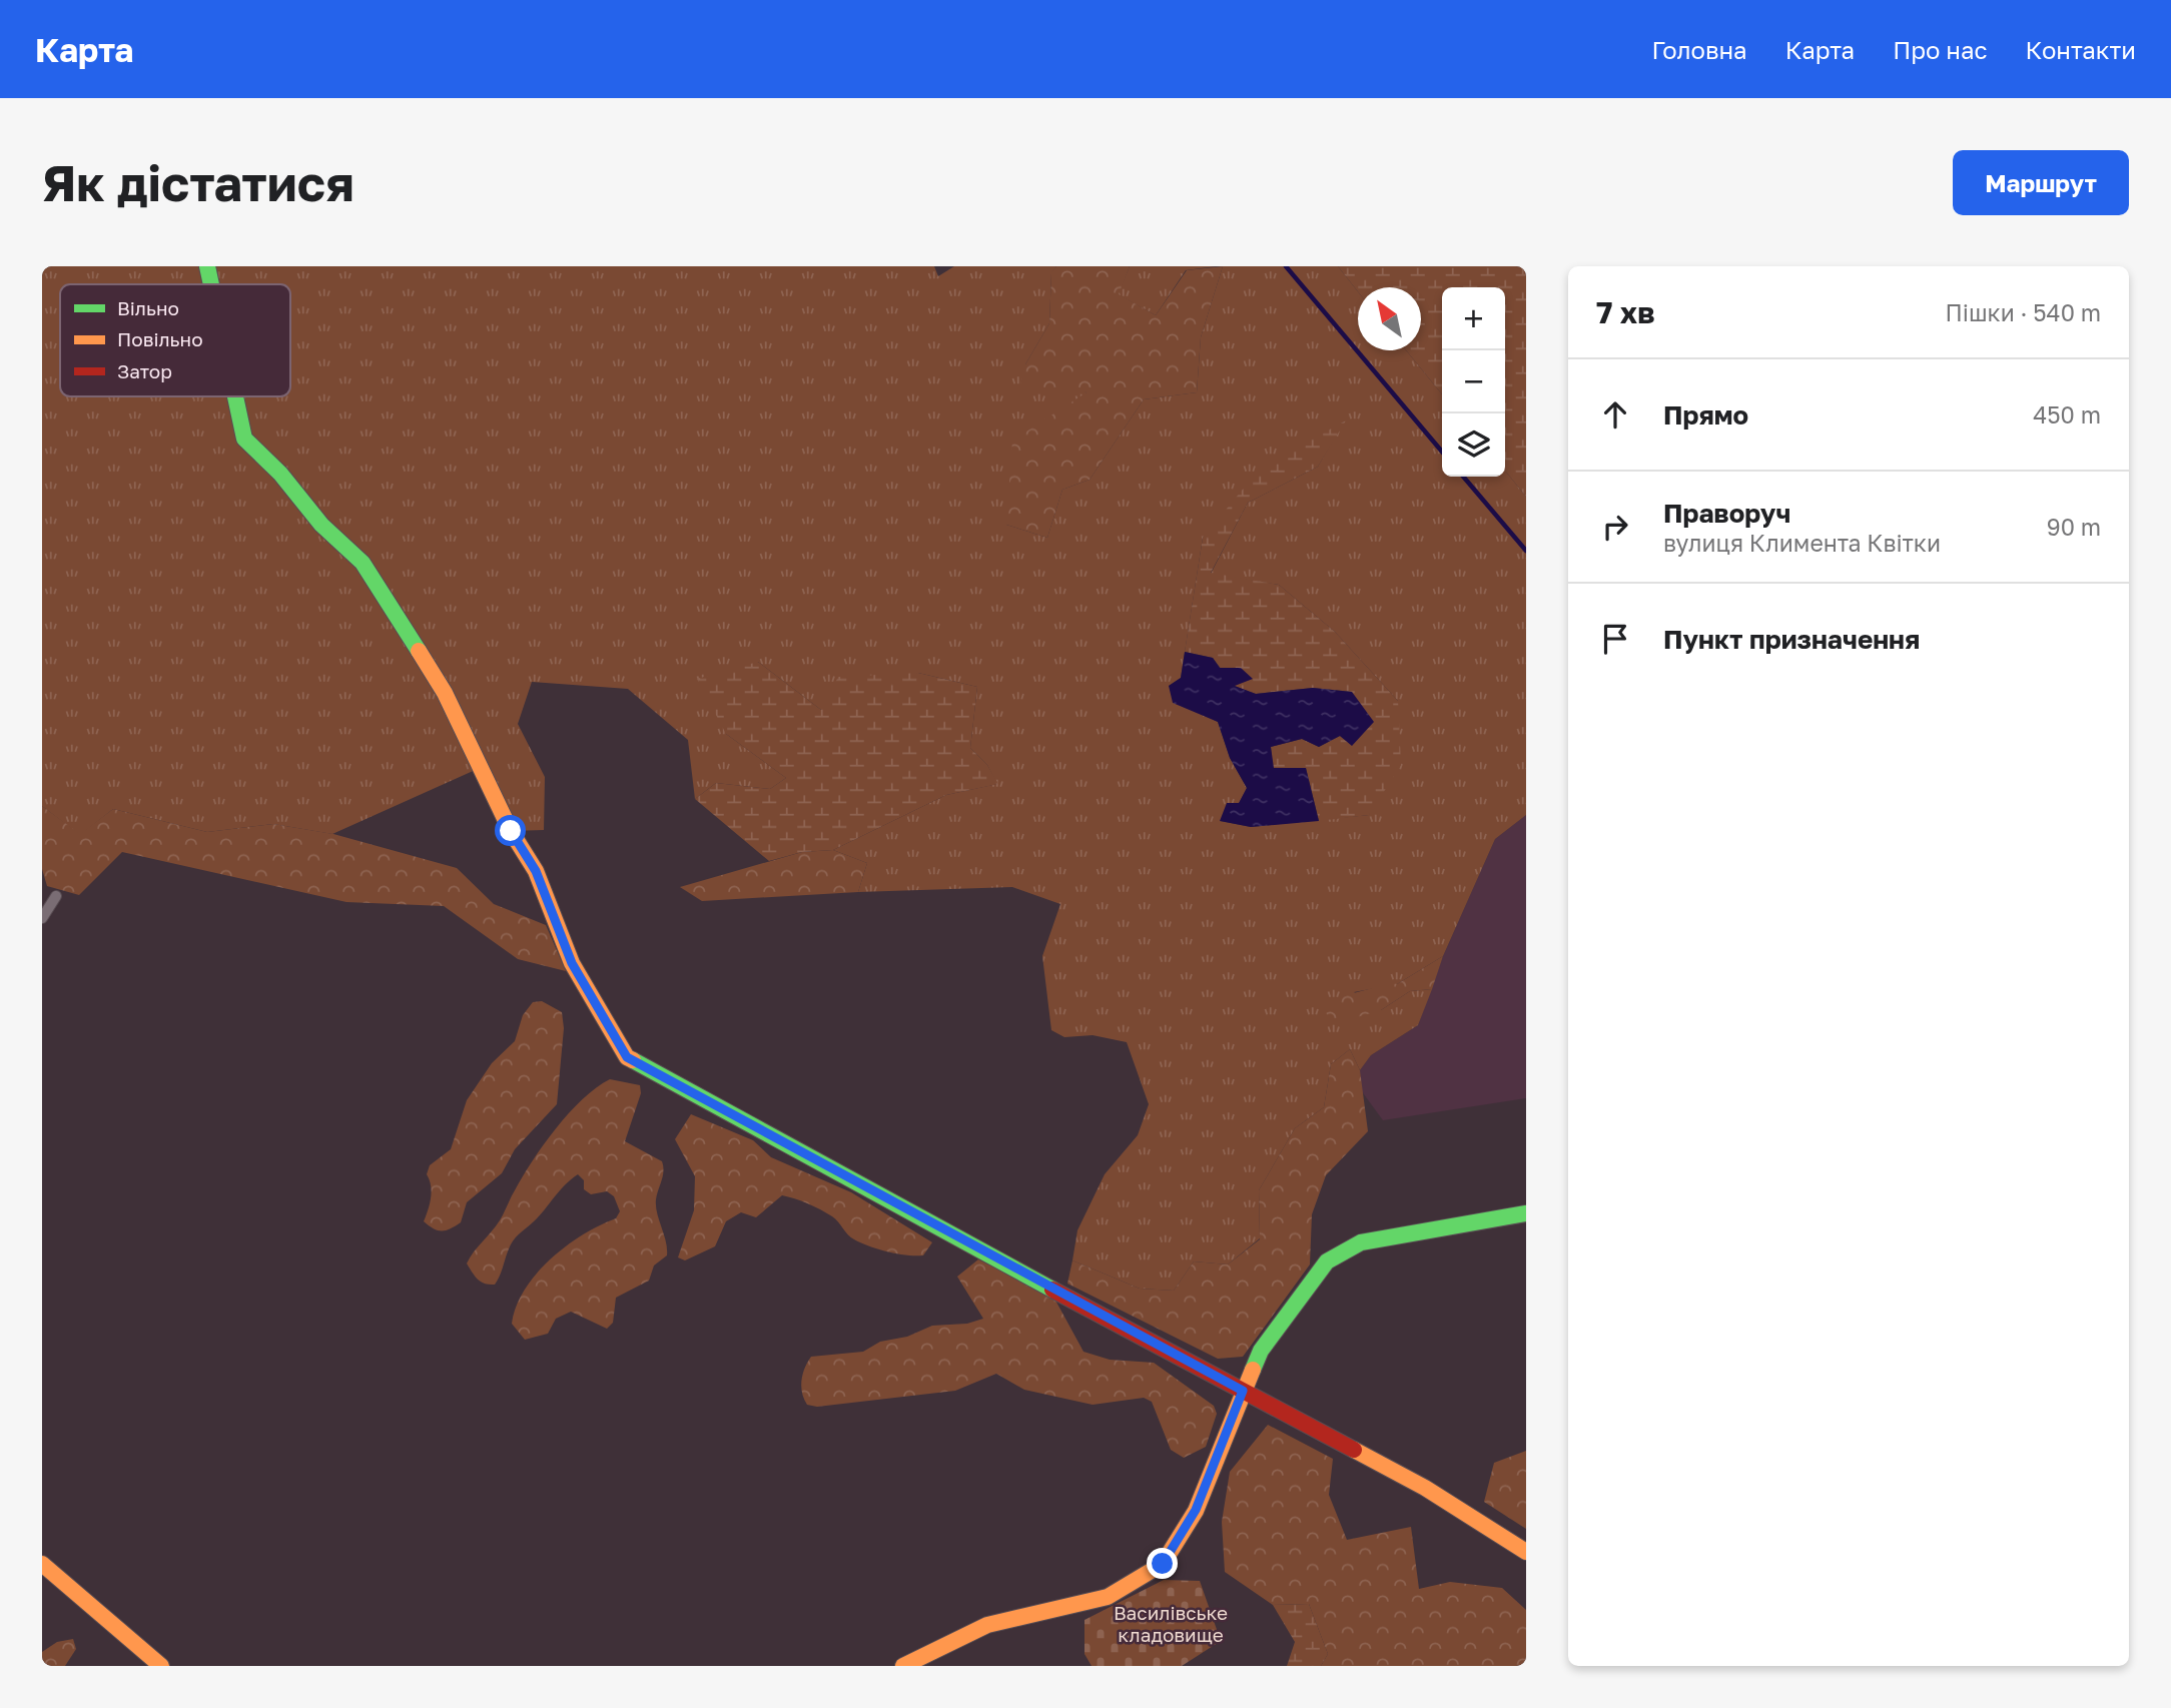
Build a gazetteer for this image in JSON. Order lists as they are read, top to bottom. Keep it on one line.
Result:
{"parks":["Василівське кладовище"],"legend":["Вільно","Повільно","Затор"],"north":"top left","page":{"header":"Карта","nav":["Головна","Карта","Про нас","Контакти"],"buttons":"Маршрут","title":"Як дістатися","heading":["7 хв","Пішки · 540 m"],"map_buttons":["+","−"],"list":[["Прямо","450 m"],["Праворуч","вулиця Климента Квітки","90 m"],"Пункт призначення"]}}
